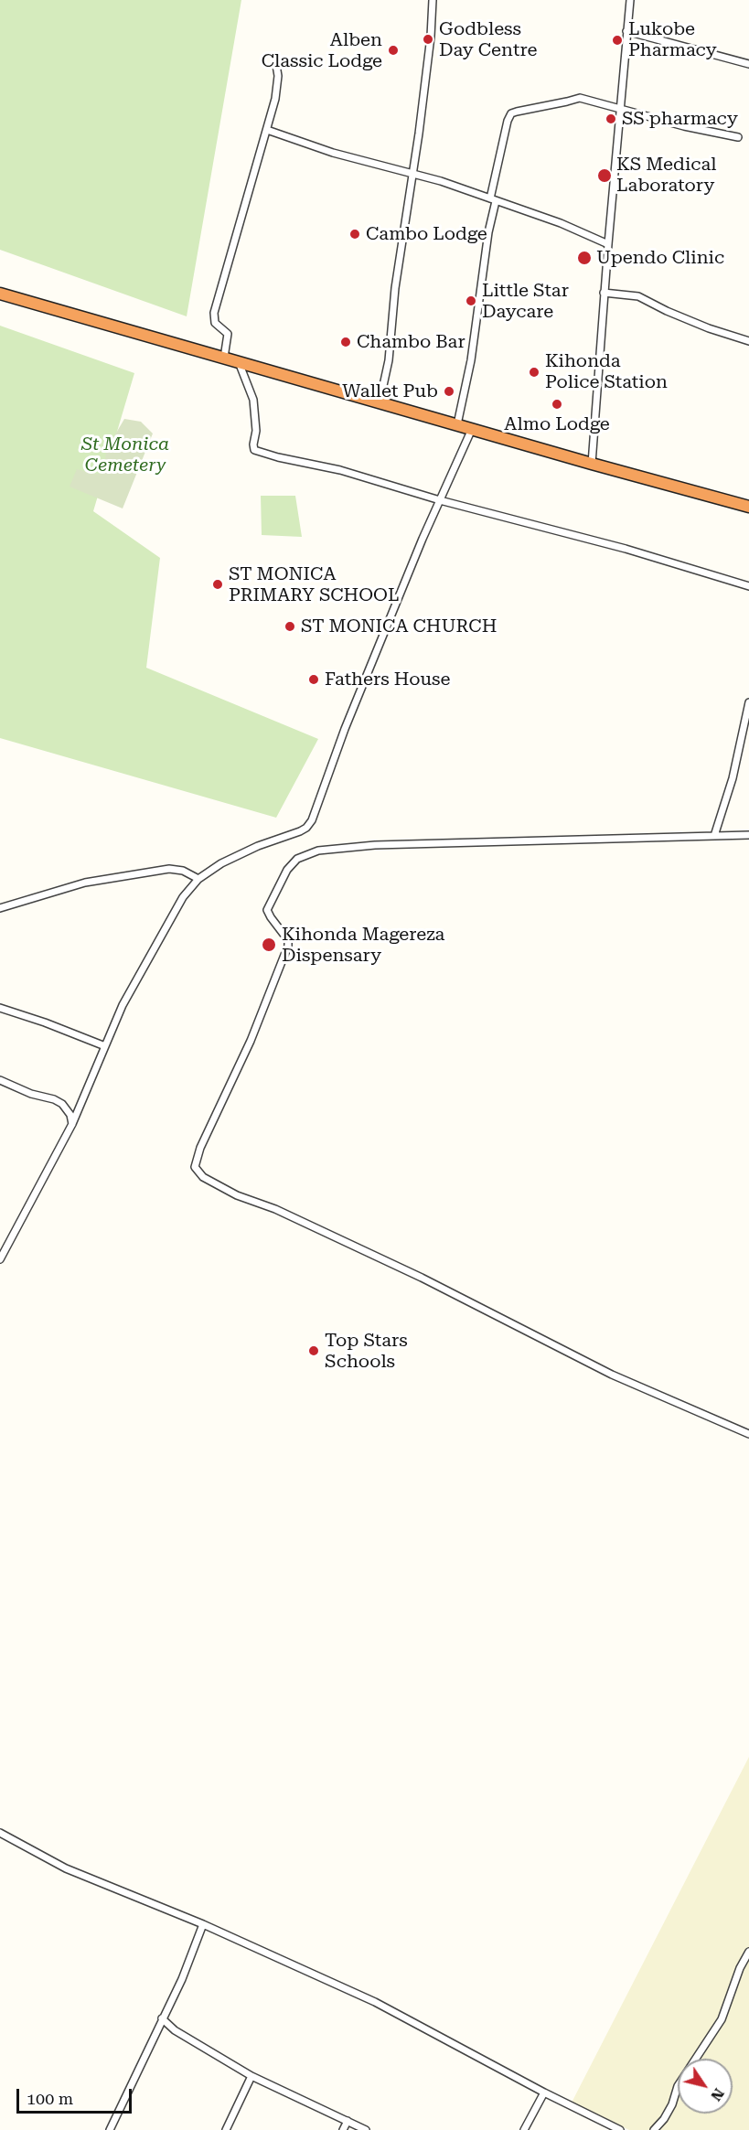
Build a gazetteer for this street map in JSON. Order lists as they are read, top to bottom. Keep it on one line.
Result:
{"parks":["St Monica Cemetery"],"places":["Godbless Day Centre","Lukobe Pharmacy","Alben Classic Lodge","SS pharmacy","KS Medical Laboratory","Cambo Lodge","Upendo Clinic","Little Star Daycare","Chambo Bar","Kihonda Police Station","Wallet Pub","Almo Lodge","ST MONICA PRIMARY SCHOOL","ST MONICA CHURCH","Fathers House","Kihonda Magereza Dispensary","Top Stars Schools"],"scale_bar":"100 m","north":"bottom right"}
